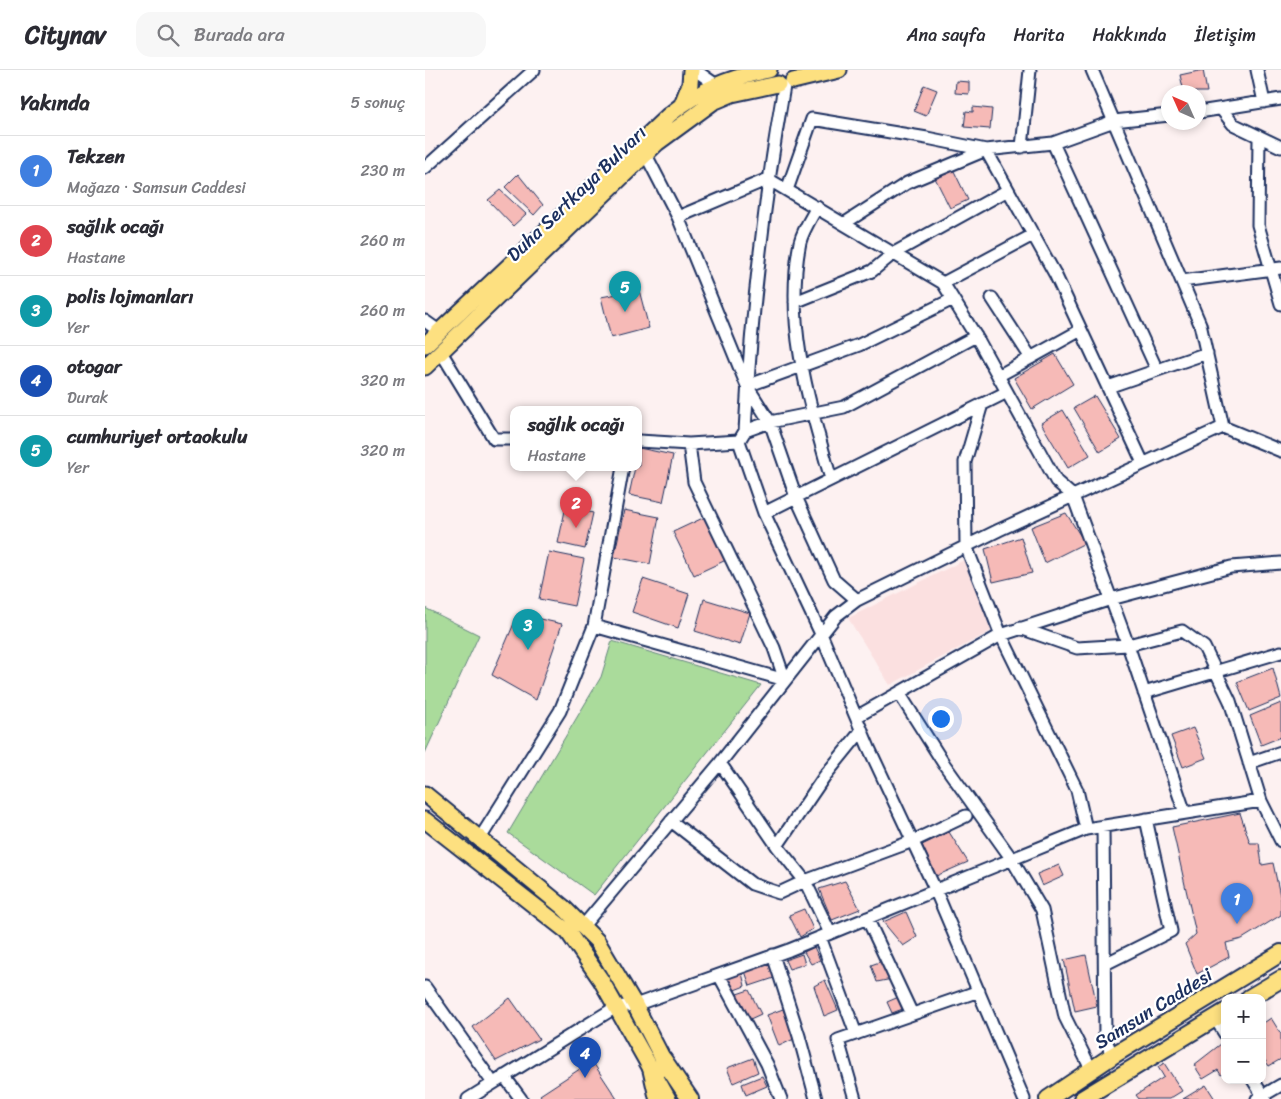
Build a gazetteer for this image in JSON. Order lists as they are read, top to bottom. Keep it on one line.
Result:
{"streets":{"highway":["Samsun Caddesi"],"main road":["Duha Sertkaya Bulvarı"]},"north":"top left","page":{"header":"Citynav","search":"Burada ara","nav":["Ana sayfa","Harita","Hakkında","İletişim"],"heading":["Yakında","5 sonuç"],"list":[{"mark":"1","name":"Tekzen","note":"Mağaza · Samsun Caddesi","value":"230 m"},{"mark":"2","name":"sağlık ocağı","note":"Hastane","value":"260 m"},{"mark":"3","name":"polis lojmanları","note":"Yer","value":"260 m"},{"mark":"4","name":"otogar","note":"Durak","value":"320 m"},{"mark":"5","name":"cumhuriyet ortaokulu","note":"Yer","value":"320 m"}],"pins":["5","2","3","1","4"],"popup":["sağlık ocağı","Hastane"],"map_buttons":["+","−"]}}
